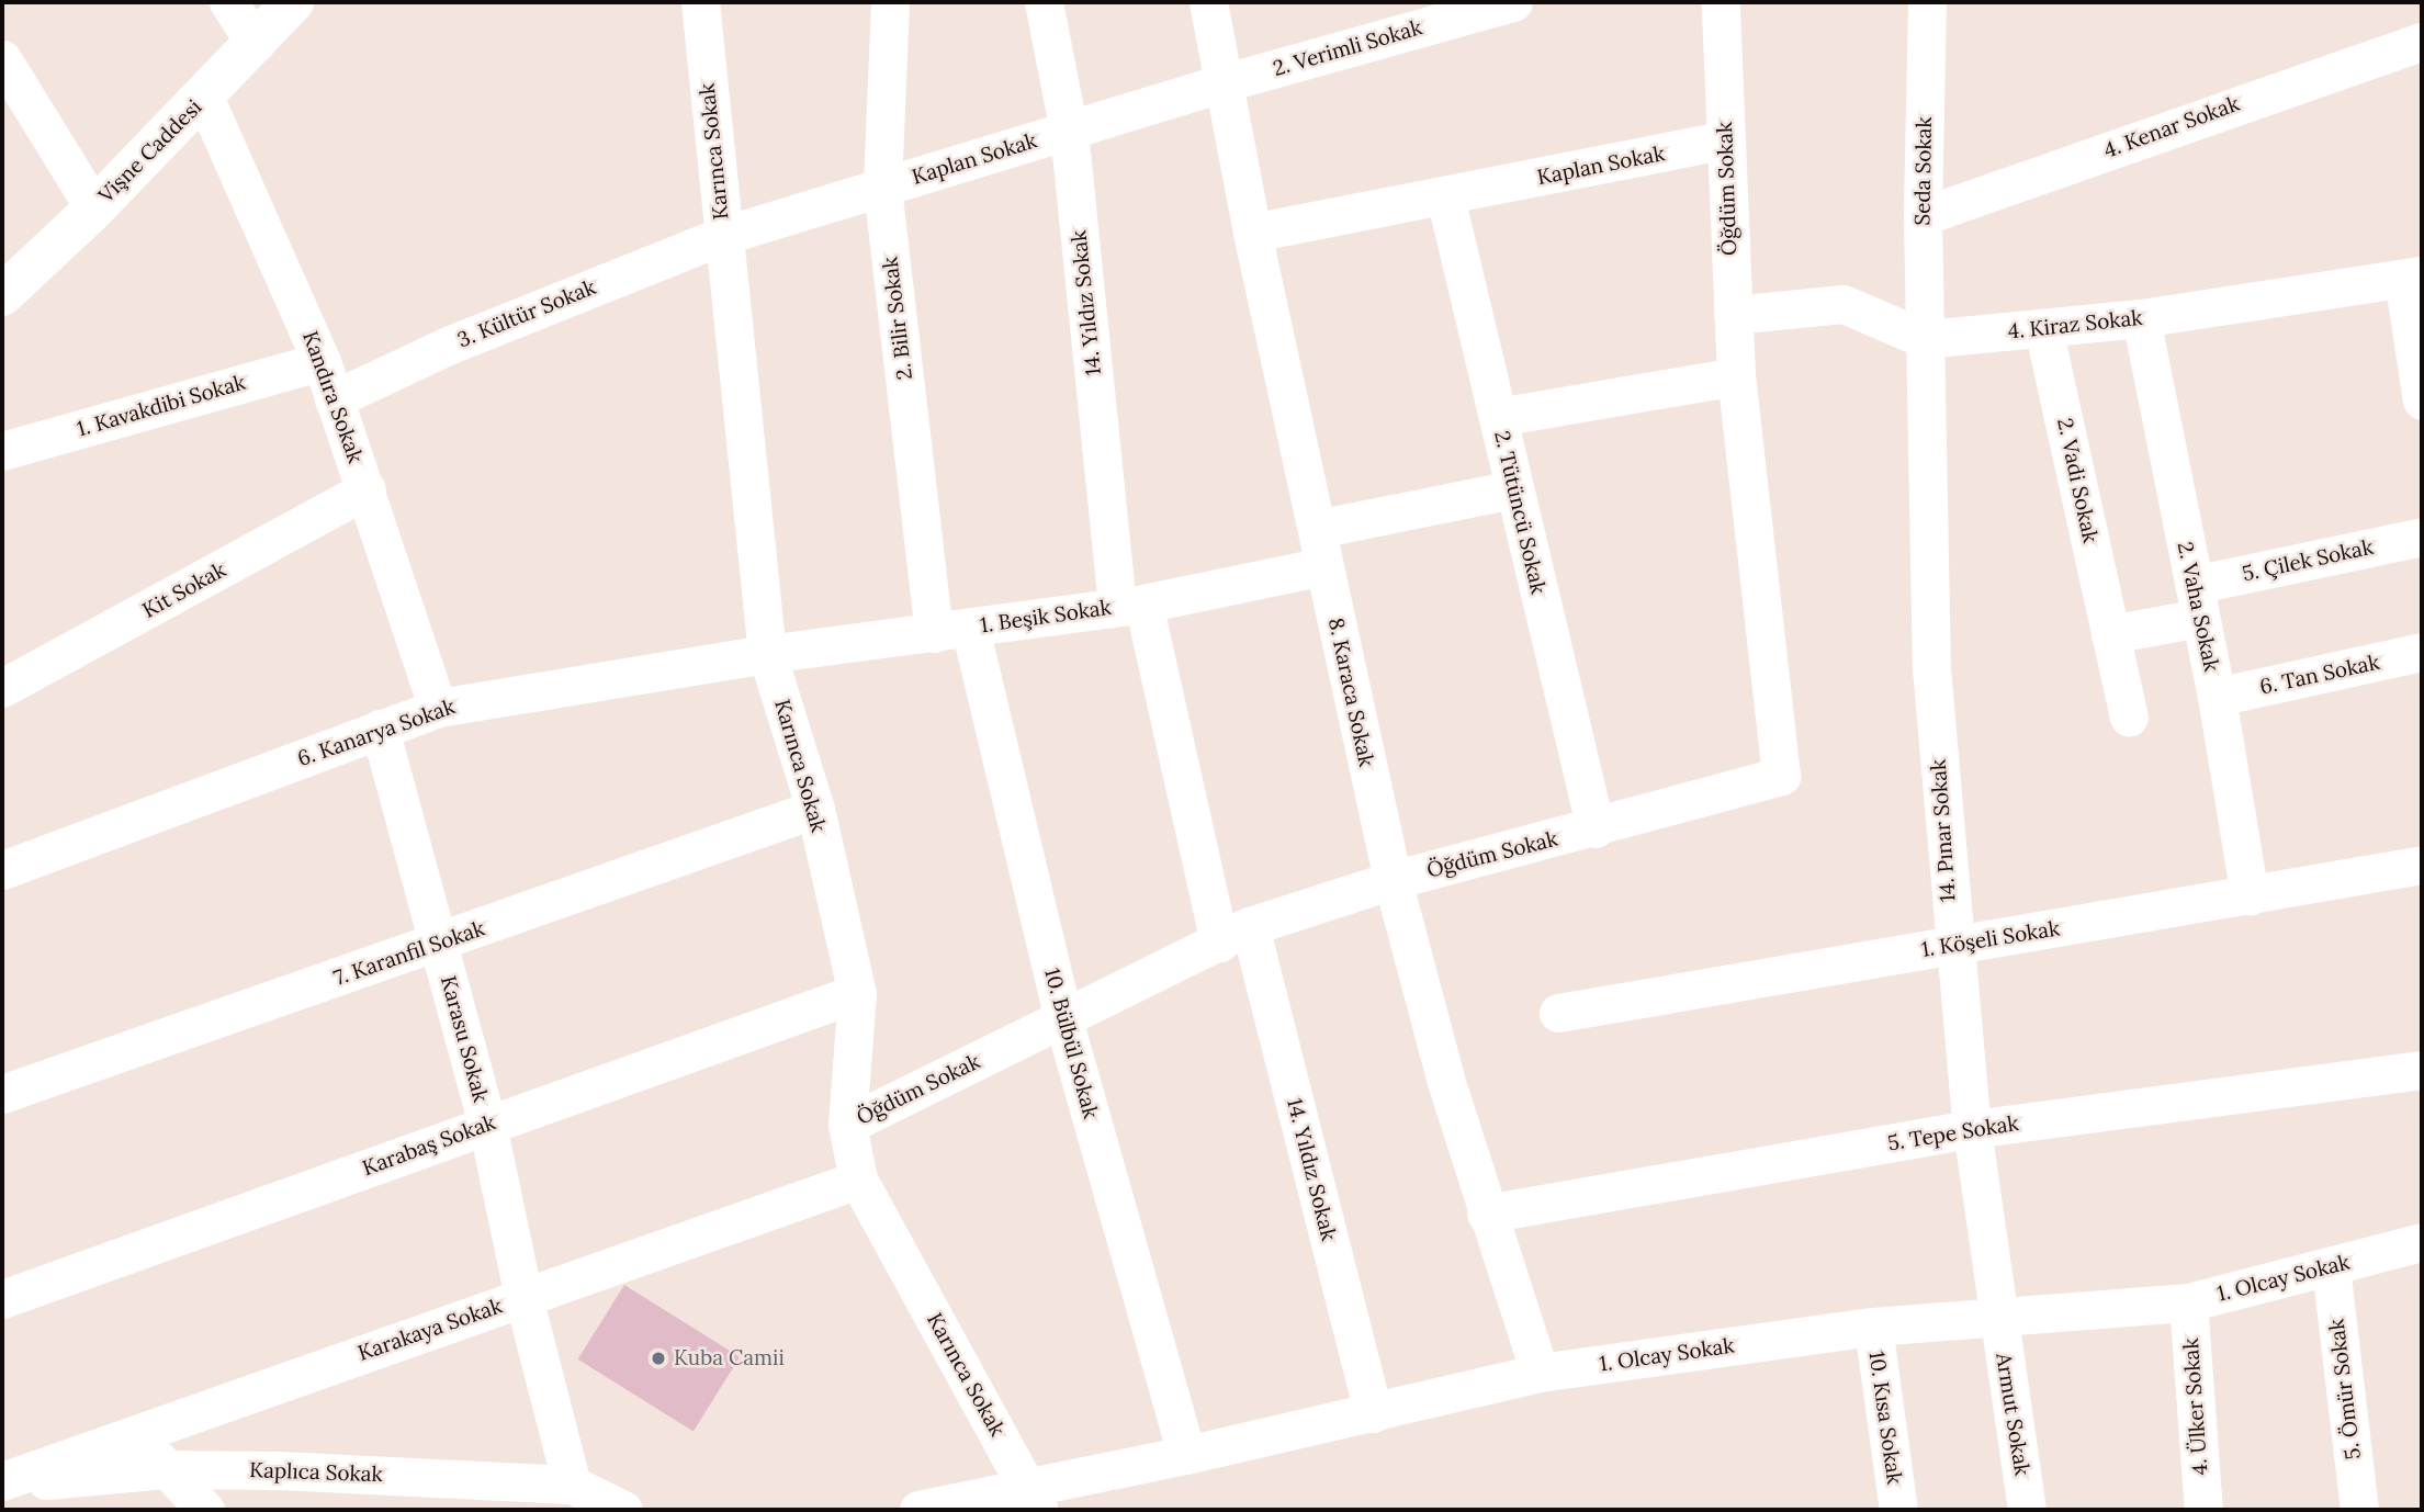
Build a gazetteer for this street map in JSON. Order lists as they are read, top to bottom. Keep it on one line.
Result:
{"streets":{"main road":["Vişne Caddesi"],"street":["2. Verimli Sokak","4. Kenar Sokak","Karınca Sokak","Kaplan Sokak","Seda Sokak","Öğdüm Sokak","14. Yıldız Sokak","3. Kültür Sokak","2. Bilir Sokak","4. Kiraz Sokak","Kandıra Sokak","1. Kavakdibi Sokak","2. Vadi Sokak","2. Tütüncü Sokak","5. Çilek Sokak","Kit Sokak","2. Vaha Sokak","1. Beşik Sokak","6. Tan Sokak","8. Karaca Sokak","6. Kanarya Sokak","14. Pınar Sokak","1. Köşeli Sokak","7. Karanfil Sokak","Karasu Sokak","10. Bülbül Sokak","5. Tepe Sokak","Karabaş Sokak","1. Olcay Sokak","Karakaya Sokak","5. Ömür Sokak","4. Ülker Sokak","Armut Sokak","10. Kısa Sokak","Kaplıca Sokak"]},"crossings":[["2. Verimli Sokak","Kaplan Sokak"],["2. Verimli Sokak","8. Karaca Sokak"],["4. Kenar Sokak","Seda Sokak"],["Vişne Caddesi","Kandıra Sokak"],["Karınca Sokak","Kaplan Sokak"],["Karınca Sokak","Öğdüm Sokak"],["Karınca Sokak","3. Kültür Sokak"],["Karınca Sokak","1. Beşik Sokak"],["Karınca Sokak","6. Kanarya Sokak"],["Karınca Sokak","7. Karanfil Sokak"],["Karınca Sokak","Karabaş Sokak"],["Karınca Sokak","1. Olcay Sokak"],["Karınca Sokak","Karakaya Sokak"],["Kaplan Sokak","Öğdüm Sokak"],["Kaplan Sokak","14. Yıldız Sokak"],["Kaplan Sokak","3. Kültür Sokak"],["Kaplan Sokak","2. Bilir Sokak"],["Kaplan Sokak","2. Tütüncü Sokak"],["Kaplan Sokak","8. Karaca Sokak"],["Seda Sokak","4. Kiraz Sokak"],["Seda Sokak","14. Pınar Sokak"],["Öğdüm Sokak","14. Yıldız Sokak"],["Öğdüm Sokak","4. Kiraz Sokak"],["Öğdüm Sokak","2. Tütüncü Sokak"],["Öğdüm Sokak","8. Karaca Sokak"],["Öğdüm Sokak","10. Bülbül Sokak"],["14. Yıldız Sokak","1. Beşik Sokak"],["14. Yıldız Sokak","1. Olcay Sokak"],["3. Kültür Sokak","Kandıra Sokak"],["2. Bilir Sokak","1. Beşik Sokak"],["2. Bilir Sokak","10. Bülbül Sokak"],["4. Kiraz Sokak","2. Vadi Sokak"],["4. Kiraz Sokak","2. Vaha Sokak"],["4. Kiraz Sokak","14. Pınar Sokak"],["Kandıra Sokak","1. Kavakdibi Sokak"],["Kandıra Sokak","Kit Sokak"],["Kandıra Sokak","6. Kanarya Sokak"],["5. Çilek Sokak","2. Vaha Sokak"],["2. Vaha Sokak","6. Tan Sokak"],["2. Vaha Sokak","1. Köşeli Sokak"],["1. Beşik Sokak","8. Karaca Sokak"],["1. Beşik Sokak","6. Kanarya Sokak"],["1. Beşik Sokak","10. Bülbül Sokak"],["8. Karaca Sokak","5. Tepe Sokak"],["8. Karaca Sokak","1. Olcay Sokak"],["6. Kanarya Sokak","Karasu Sokak"],["14. Pınar Sokak","1. Köşeli Sokak"],["14. Pınar Sokak","5. Tepe Sokak"],["14. Pınar Sokak","1. Olcay Sokak"],["14. Pınar Sokak","Armut Sokak"],["7. Karanfil Sokak","Karasu Sokak"],["Karasu Sokak","Karabaş Sokak"],["Karasu Sokak","Karakaya Sokak"],["Karasu Sokak","Kaplıca Sokak"],["10. Bülbül Sokak","1. Olcay Sokak"],["1. Olcay Sokak","5. Ömür Sokak"],["1. Olcay Sokak","4. Ülker Sokak"],["1. Olcay Sokak","Armut Sokak"],["1. Olcay Sokak","10. Kısa Sokak"],["Karakaya Sokak","Kaplıca Sokak"]],"places":["Kuba Camii"]}
